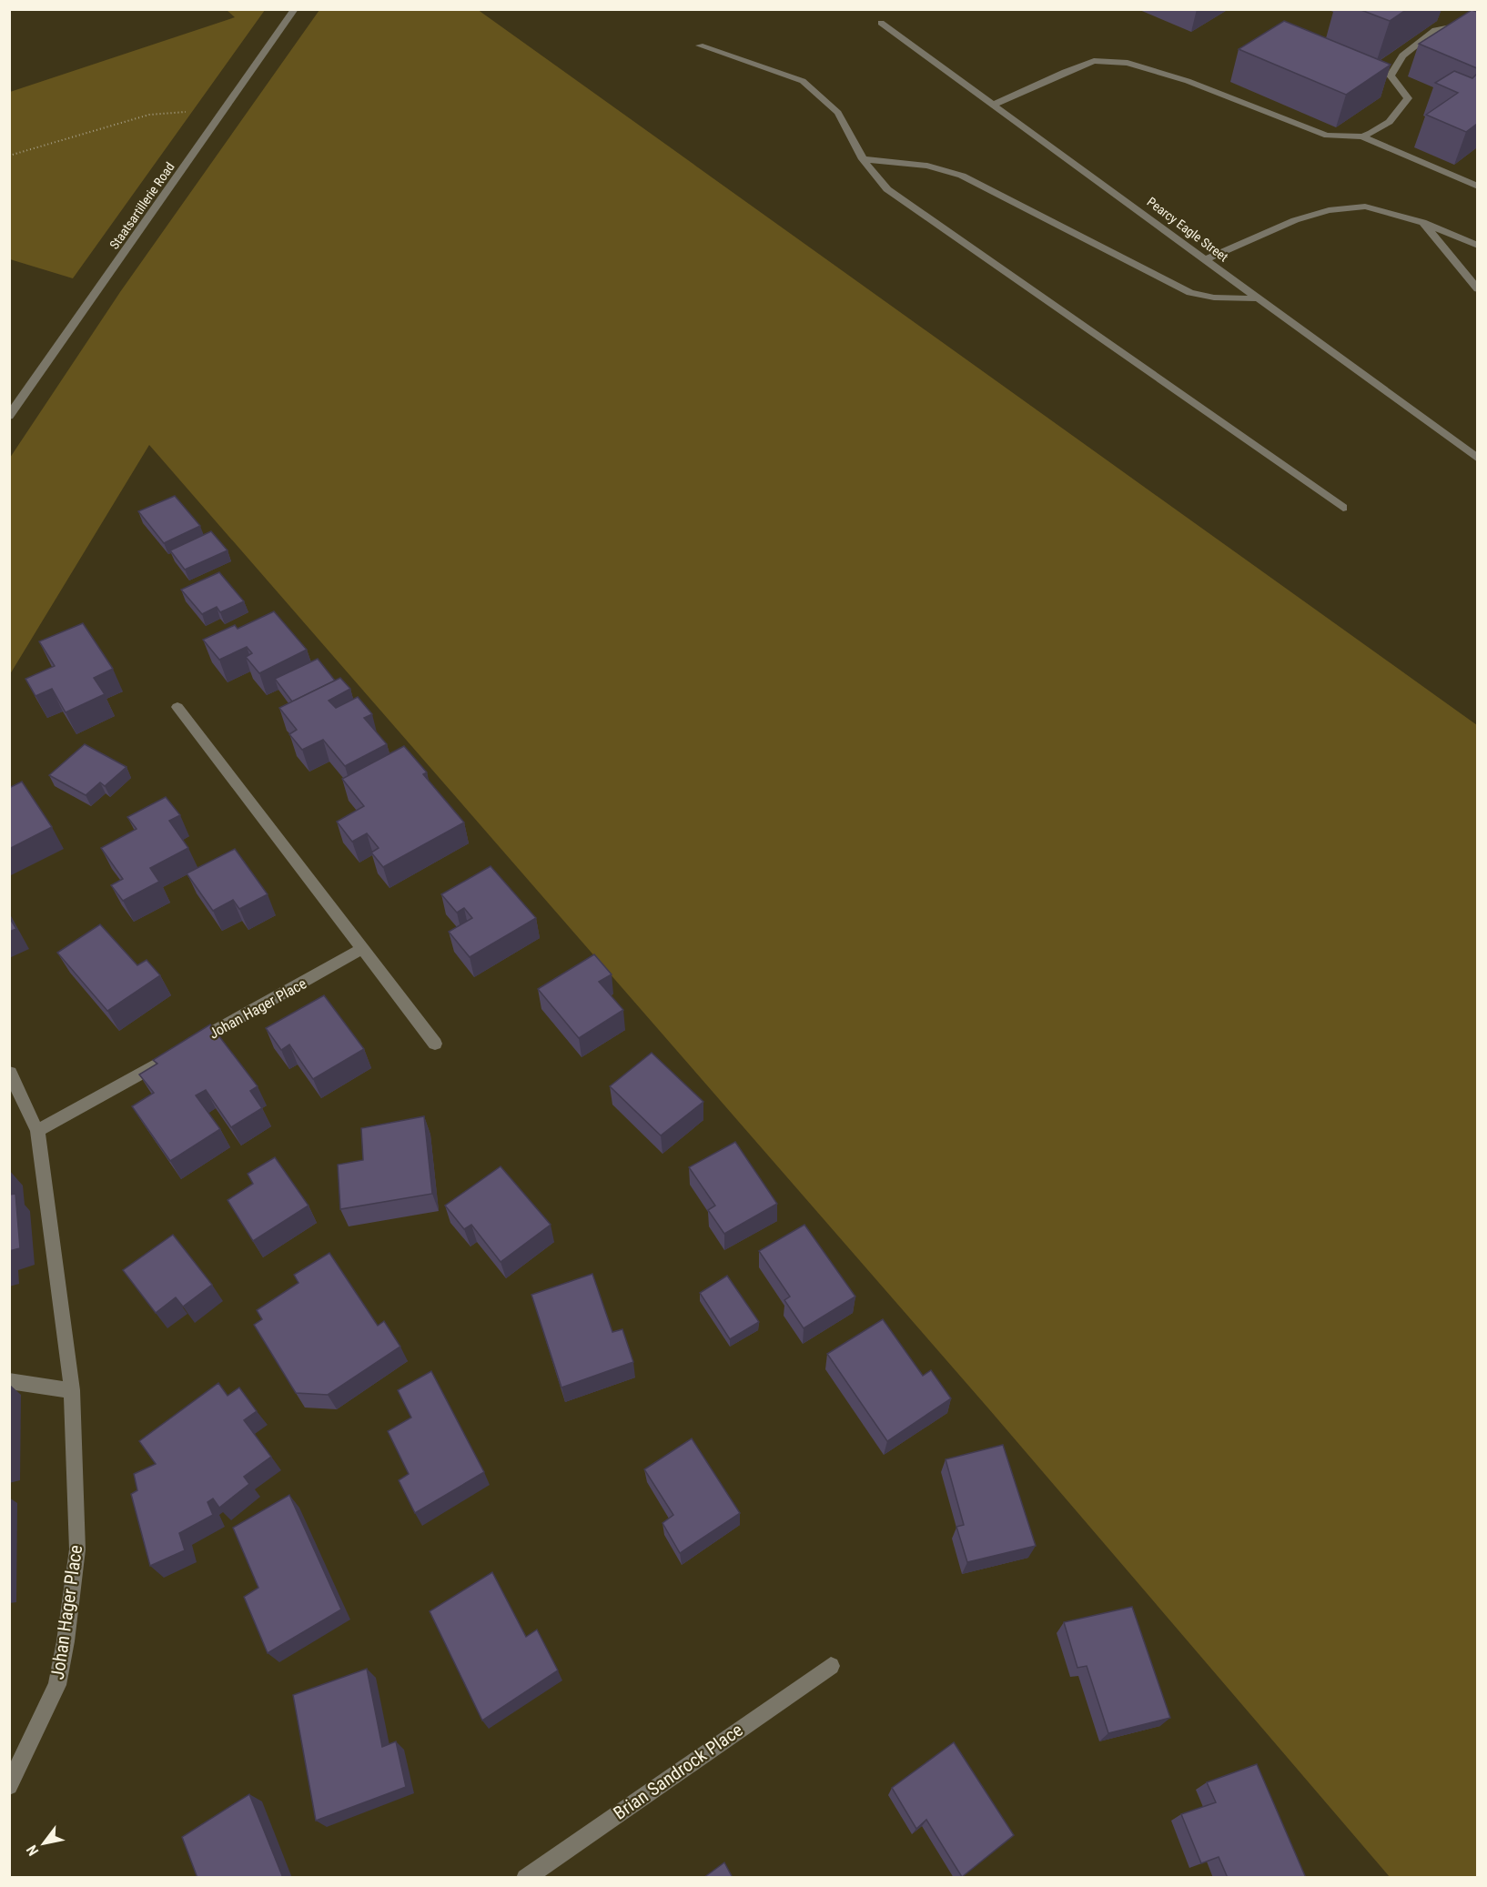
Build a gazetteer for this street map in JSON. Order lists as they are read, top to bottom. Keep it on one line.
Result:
{"streets":{"street":["Staatsartillerie Road","Pearcy Eagle Street","Johan Hager Place","Brian Sandrock Place"]},"north":"bottom left"}
